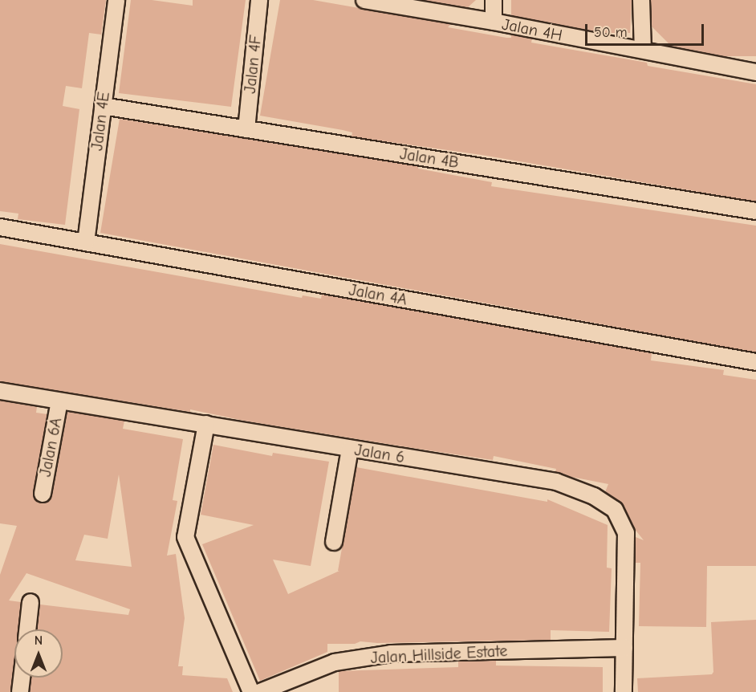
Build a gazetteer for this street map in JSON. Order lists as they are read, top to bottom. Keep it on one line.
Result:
{"streets":{"street":["Jalan 4H","Jalan 4F","Jalan 4E","Jalan 4B","Jalan 4A","Jalan 6A","Jalan 6","Jalan Hillside Estate"]},"crossings":[["Jalan 4F","Jalan 4B"],["Jalan 4E","Jalan 4B"],["Jalan 4E","Jalan 4A"],["Jalan 6A","Jalan 6"],["Jalan 6","Jalan Hillside Estate"]],"scale_bar":"50 m","north":"top"}
